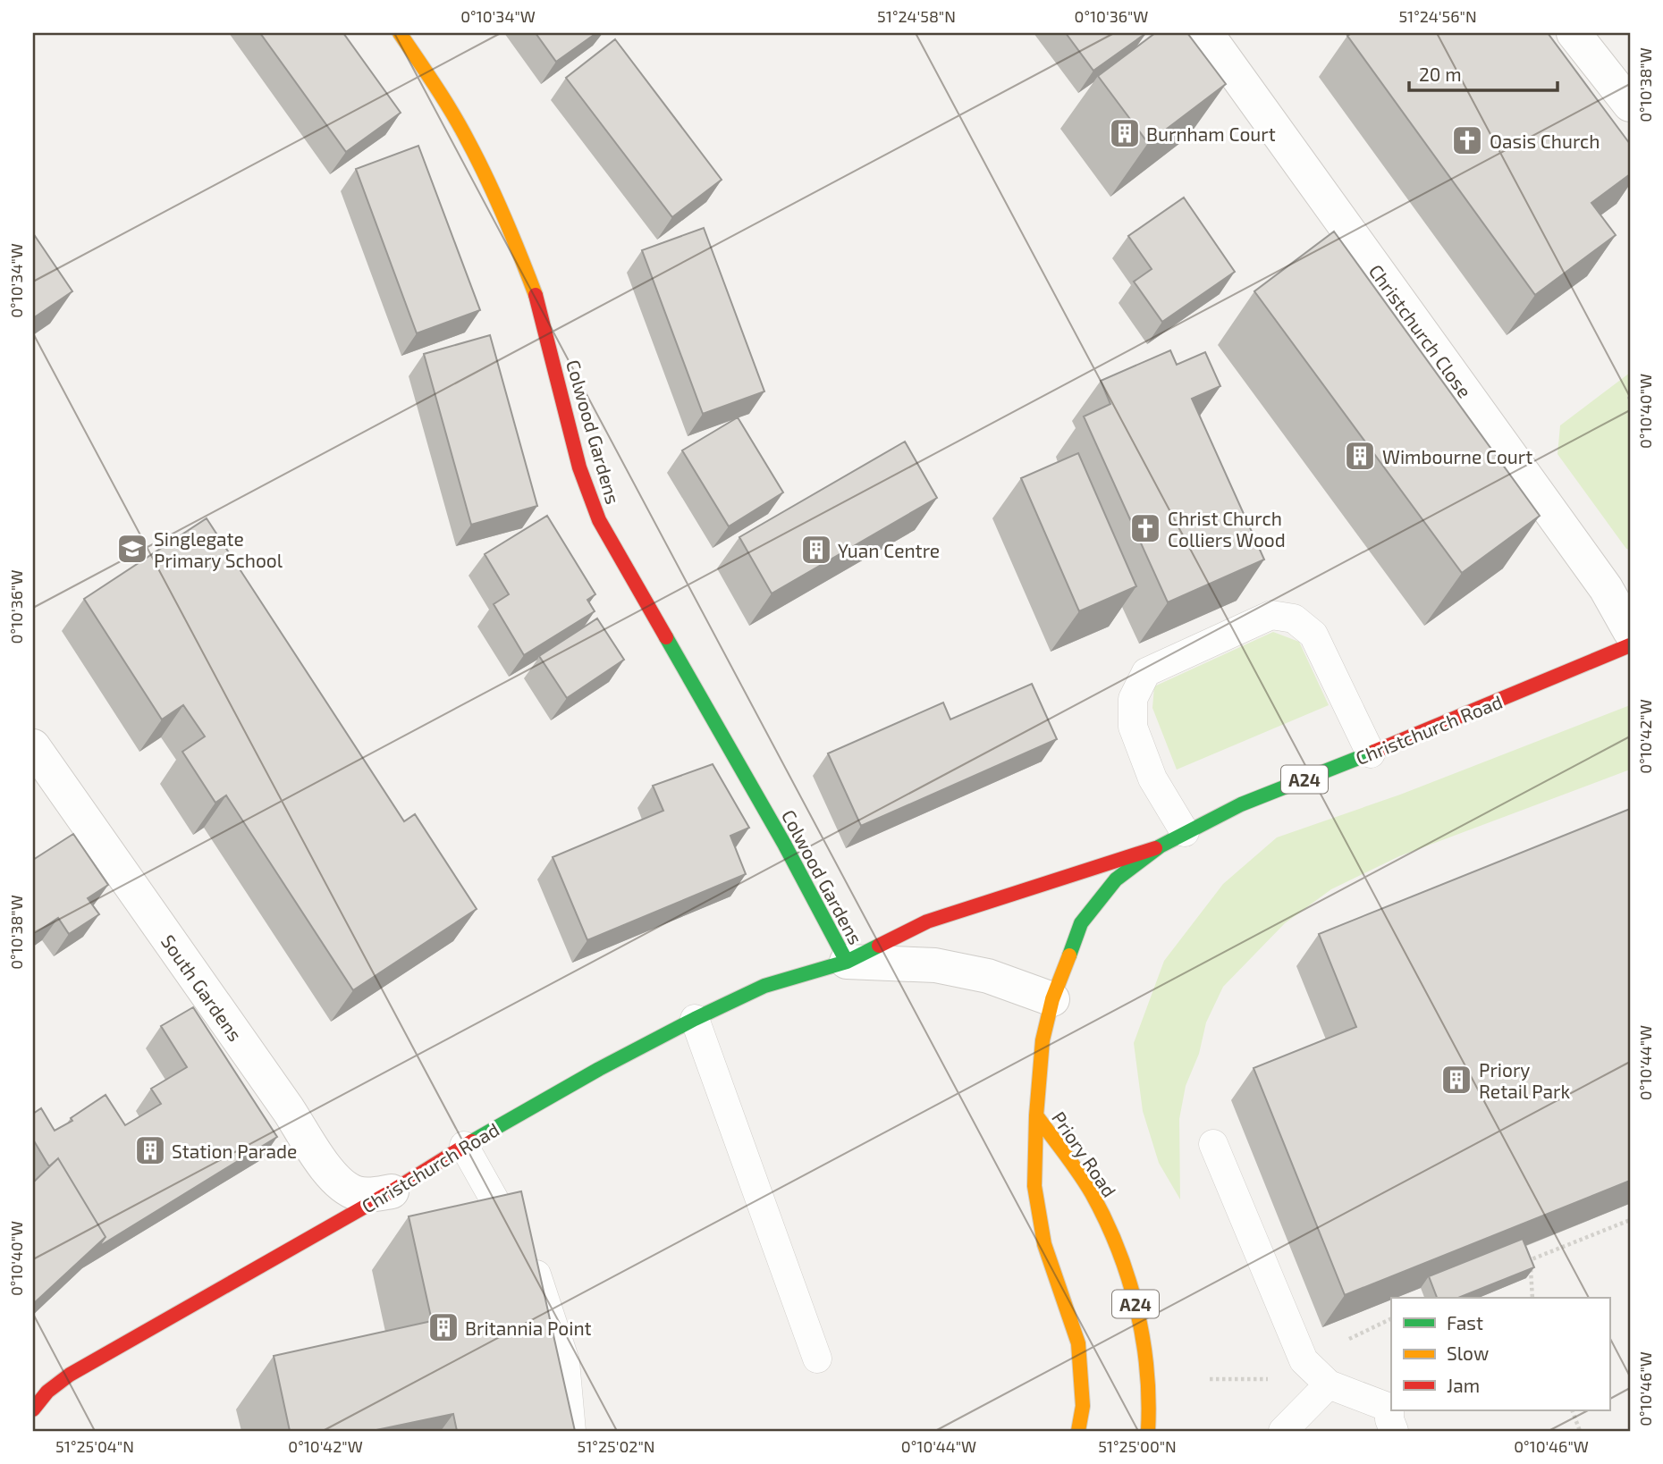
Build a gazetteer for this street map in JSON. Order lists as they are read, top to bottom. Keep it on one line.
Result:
{"streets":{"main road":["Colwood Gardens","Christchurch Road","A24","Priory Road"],"street":["Christchurch Close","South Gardens"]},"crossings":[["Colwood Gardens","Christchurch Road"],["Christchurch Road","South Gardens"],["Christchurch Road","Priory Road"]],"places":{"building":["Burnham Court","Wimbourne Court","Yuan Centre","Priory Retail Park","Station Parade","Britannia Point"],"church":["Oasis Church","Christ Church Colliers Wood"],"school or university":["Singlegate Primary School"]},"legend":["Fast","Slow","Jam"],"scale_bar":"20 m","coordinates":["0°10'34\"W","51°24'58\"N","0°10'36\"W","51°24'56\"N","0°10'38\"W","0°10'40\"W","0°10'42\"W","0°10'44\"W","0°10'46\"W","51°25'04\"N","51°25'02\"N","51°25'00\"N"]}
